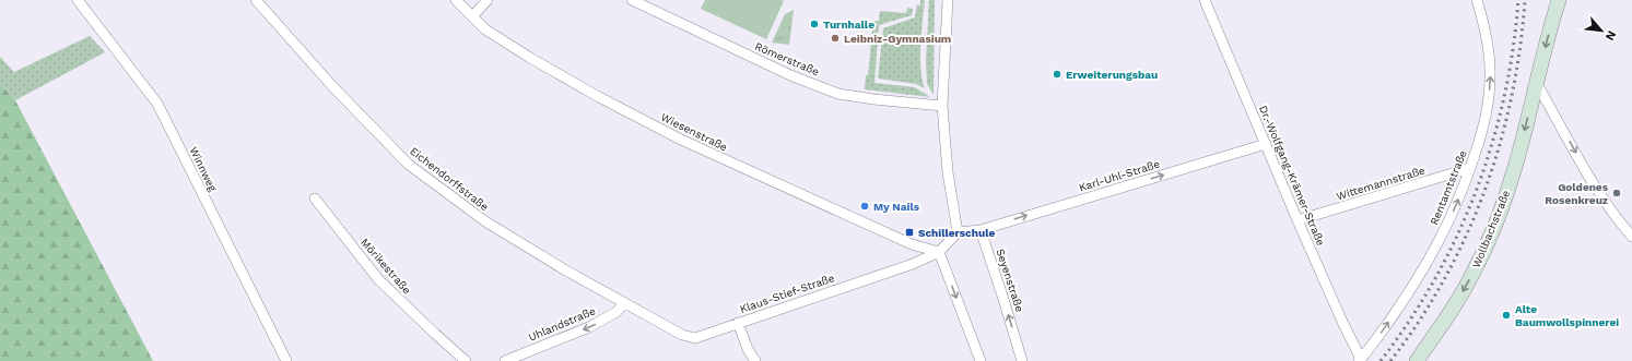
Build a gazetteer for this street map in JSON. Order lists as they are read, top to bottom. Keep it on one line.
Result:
{"streets":{"street":["Römerstraße","Wiesenstraße","Winnweg","Karl-Uhl-Straße","Dr.-Wolfgang-Krämer-Straße","Eichendorffstraße","Wittemannstraße","Rentamtstraße","Wollbachstraße","Mörikestraße","Seyenstraße","Klaus-Stief-Straße","Uhlandstraße"]},"crossings":[["Wiesenstraße","Klaus-Stief-Straße"],["Karl-Uhl-Straße","Dr.-Wolfgang-Krämer-Straße"],["Karl-Uhl-Straße","Seyenstraße"],["Dr.-Wolfgang-Krämer-Straße","Wittemannstraße"],["Dr.-Wolfgang-Krämer-Straße","Rentamtstraße"],["Eichendorffstraße","Klaus-Stief-Straße"],["Eichendorffstraße","Uhlandstraße"],["Wittemannstraße","Rentamtstraße"]],"one_way":["Karl-Uhl-Straße","Rentamtstraße","Wollbachstraße","Uhlandstraße"],"places":{"other":["Turnhalle","Leibniz-Gymnasium","Erweiterungsbau","Goldenes Rosenkreuz","My Nails","Alte Baumwollspinnerei"],"transit":["Schillerschule"]},"north":"bottom right"}
